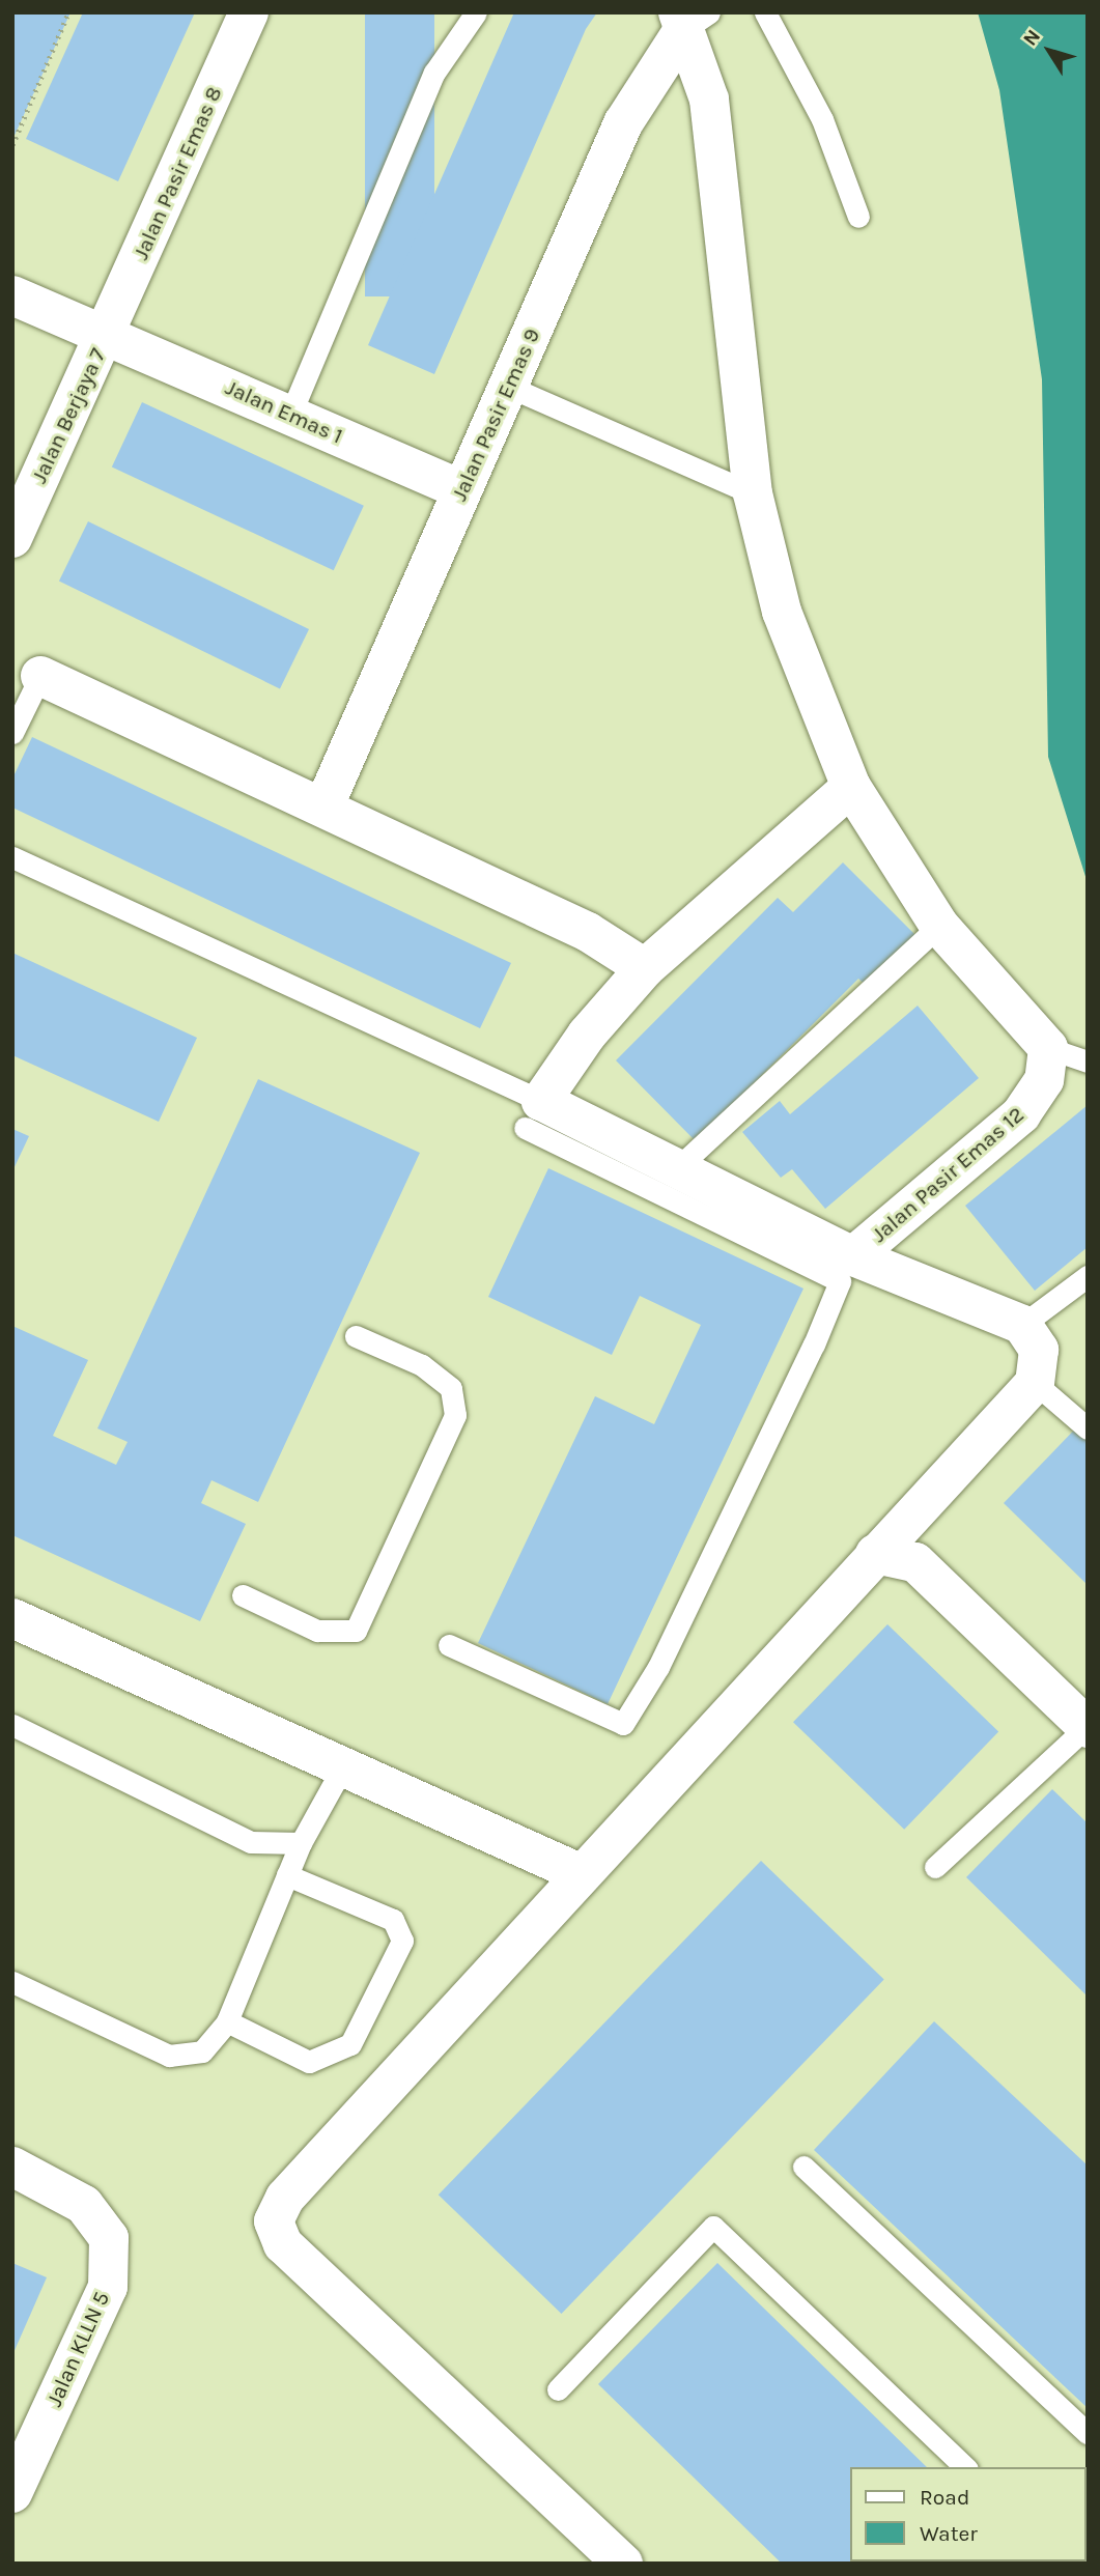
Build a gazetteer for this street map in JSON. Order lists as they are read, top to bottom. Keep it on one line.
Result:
{"streets":{"street":["Jalan Pasir Emas 8","Jalan Emas 1","Jalan Pasir Emas 9","Jalan Berjaya 7","Jalan Pasir Emas 12","Jalan KLLN 5"]},"crossings":[["Jalan Pasir Emas 8","Jalan Emas 1"],["Jalan Pasir Emas 8","Jalan Berjaya 7"],["Jalan Emas 1","Jalan Pasir Emas 9"],["Jalan Emas 1","Jalan Berjaya 7"]],"legend":["Road","Water"],"north":"top left"}
